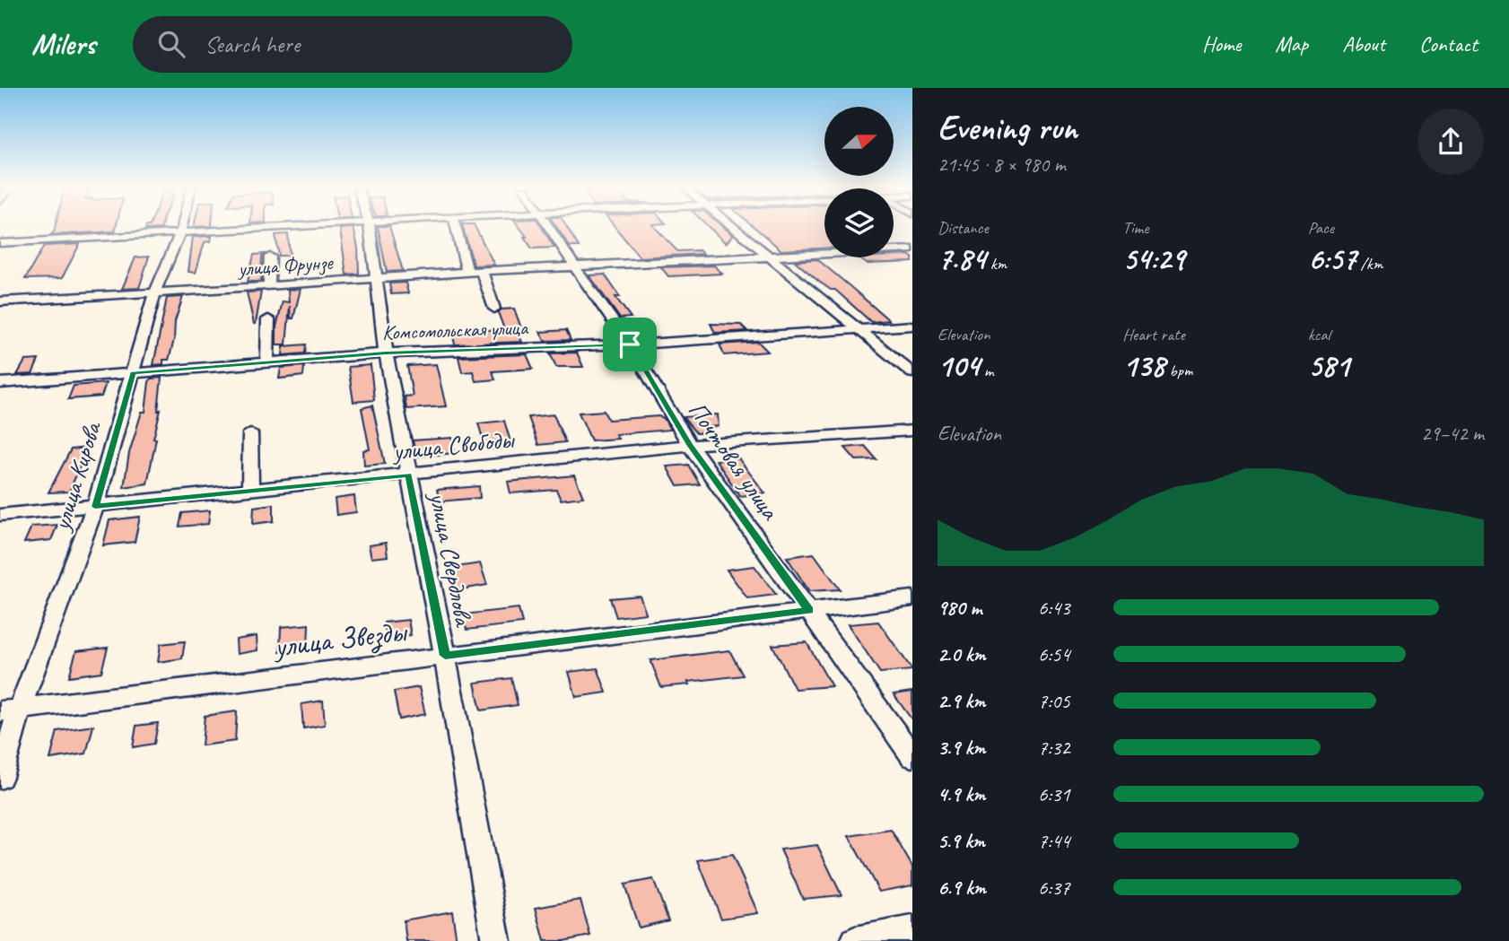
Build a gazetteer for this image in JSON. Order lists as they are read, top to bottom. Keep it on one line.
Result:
{"streets":{"street":["улица Фрунзе","Комсомольская улица","улица Свободы","Почтовая улица","улица Кирова","улица Свердлова","улица Звезды"]},"crossings":[["улица Фрунзе","Почтовая улица"],["улица Фрунзе","улица Кирова"],["улица Фрунзе","улица Свердлова"],["Комсомольская улица","Почтовая улица"],["Комсомольская улица","улица Кирова"],["Комсомольская улица","улица Свердлова"],["улица Свободы","Почтовая улица"],["улица Свободы","улица Кирова"],["улица Свободы","улица Свердлова"],["Почтовая улица","улица Звезды"],["улица Кирова","улица Звезды"],["улица Свердлова","улица Звезды"]],"north":"right","page":{"header":"Milers","search":"Search here","nav":["Home","Map","About","Contact"],"heading":["Evening run","21:45 · 8 × 980 m"],"stats":[["Distance","7.84 km"],["Time","54:29"],["Pace","6:57 /km"],["Elevation","104 m"],["Heart rate","138 bpm"],["kcal","581"]],"chart":["Elevation","29–42 m"],"list":[{"name":"980 m","note":"6:43"},{"name":"2.0 km","note":"6:54"},{"name":"2.9 km","note":"7:05"},{"name":"3.9 km","note":"7:32"},{"name":"4.9 km","note":"6:31"},{"name":"5.9 km","note":"7:44"},{"name":"6.9 km","note":"6:37"}]}}
